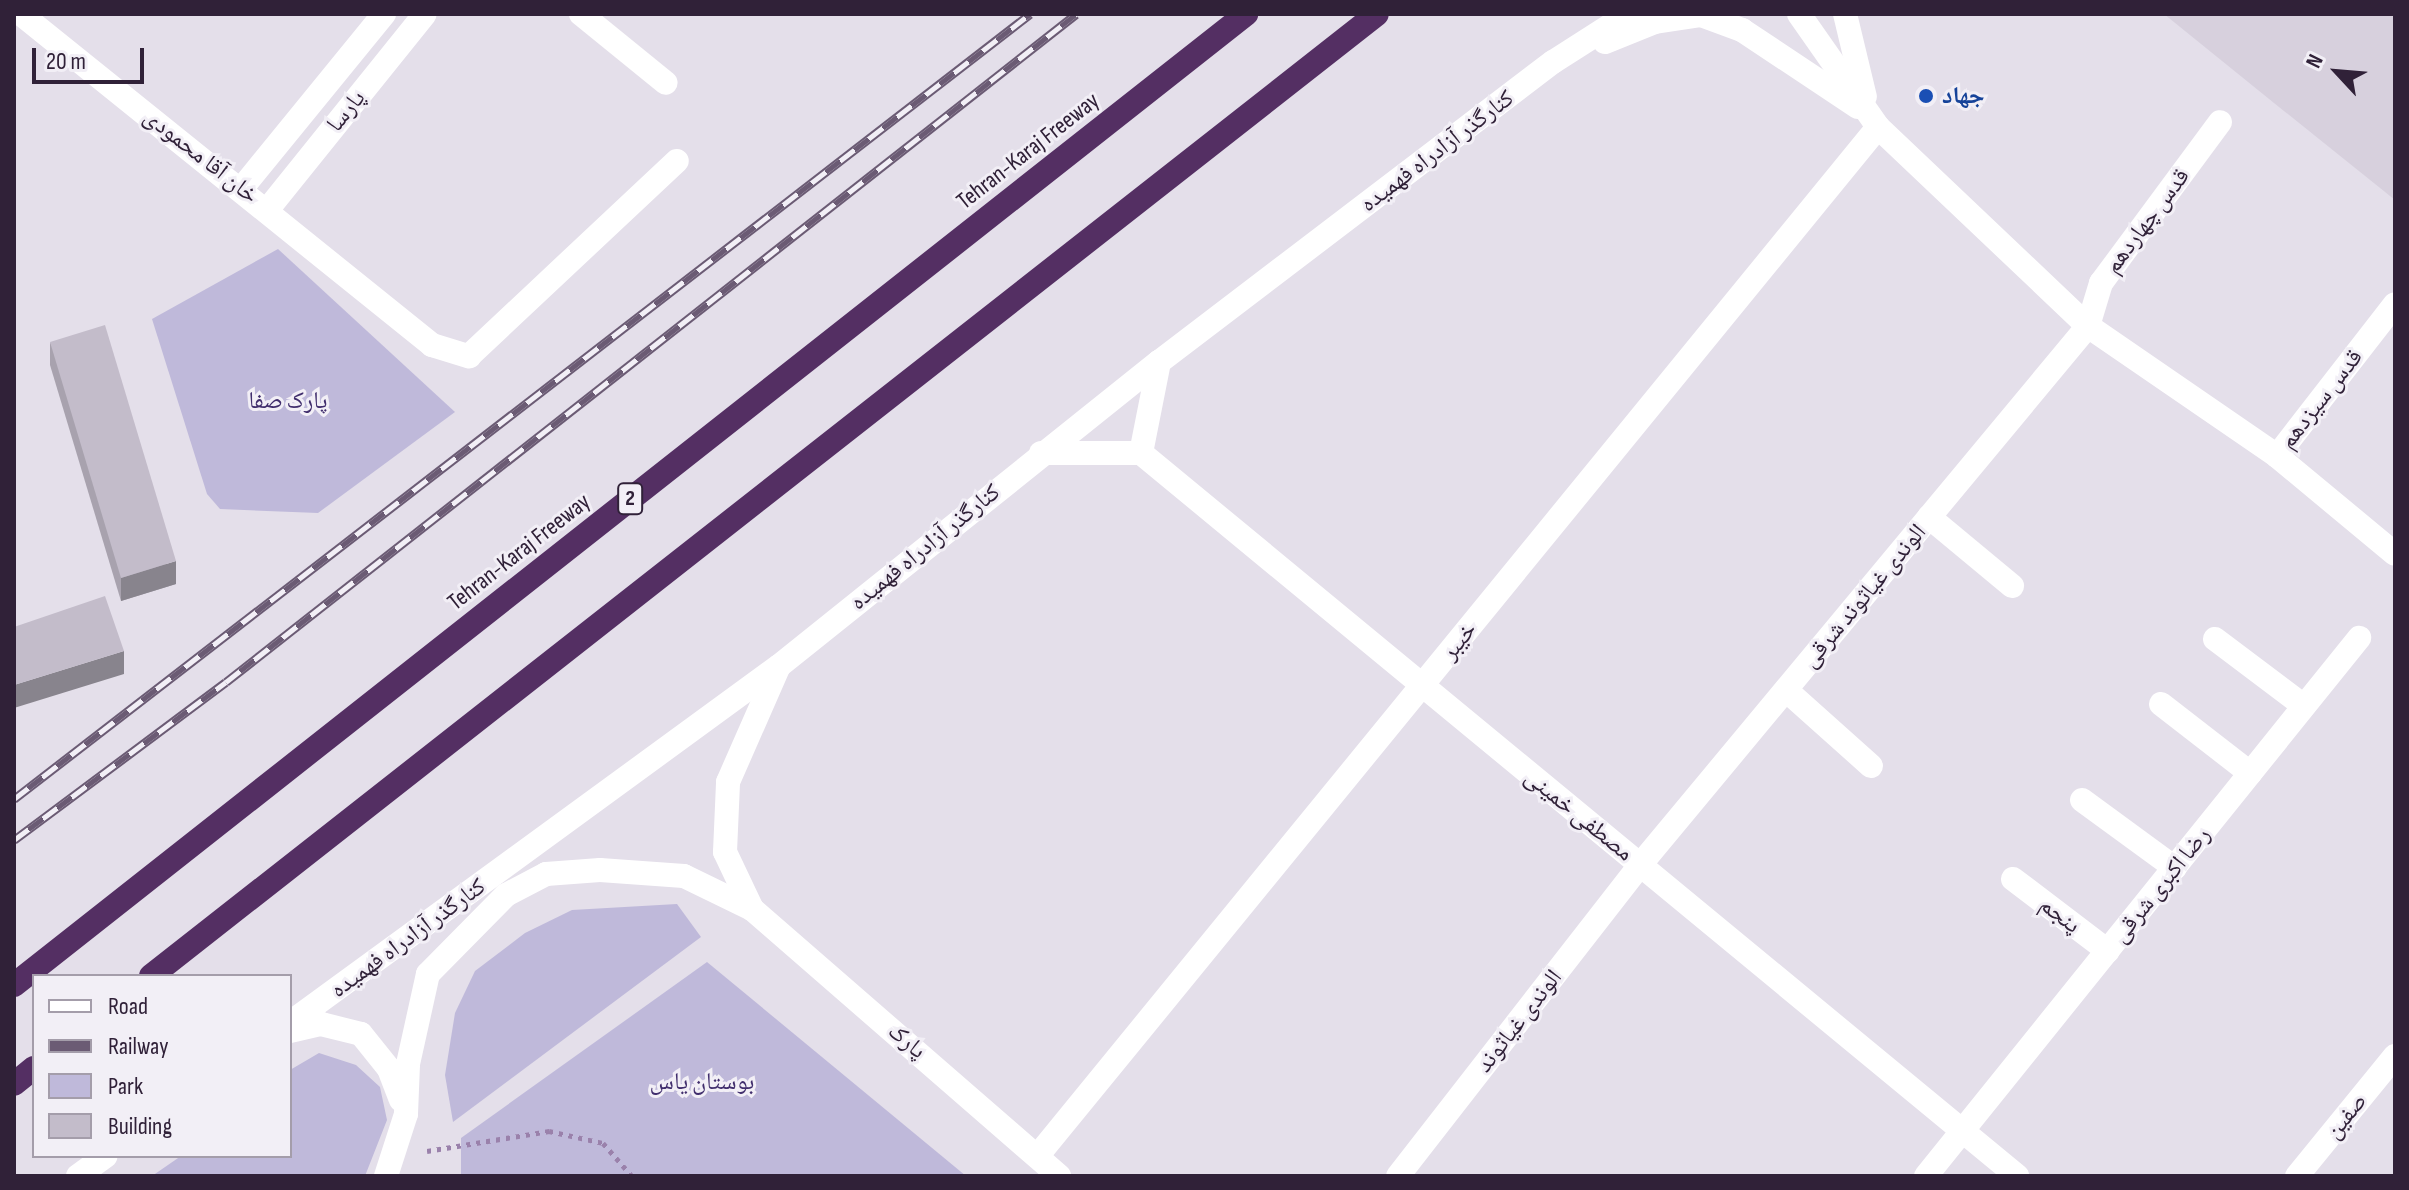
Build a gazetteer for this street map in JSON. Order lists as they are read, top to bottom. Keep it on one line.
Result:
{"streets":{"highway":["Tehran-Karaj Freeway","2"],"street":["پارسا","کنارگذر آزادراه فهمیده","خان آقا محمودی","قدس چهاردهم","قدس سیزدهم","الوندی غیاثوند شرقی","خیبر","مصطفی خمینی","رضا اکبری شرقی","پنجم","الوندی غیاثوند","پارک","صفین"]},"crossings":[["پارسا","خان آقا محمودی"],["قدس چهاردهم","الوندی غیاثوند شرقی"],["الوندی غیاثوند شرقی","مصطفی خمینی"],["الوندی غیاثوند شرقی","الوندی غیاثوند"],["خیبر","مصطفی خمینی"],["خیبر","پارک"],["مصطفی خمینی","رضا اکبری شرقی"],["مصطفی خمینی","الوندی غیاثوند"],["رضا اکبری شرقی","پنجم"]],"parks":["پارک صفا","بوستان یاس"],"places":["جهاد"],"legend":["Road","Railway","Park","Building"],"scale_bar":"20 m","north":"top left"}
